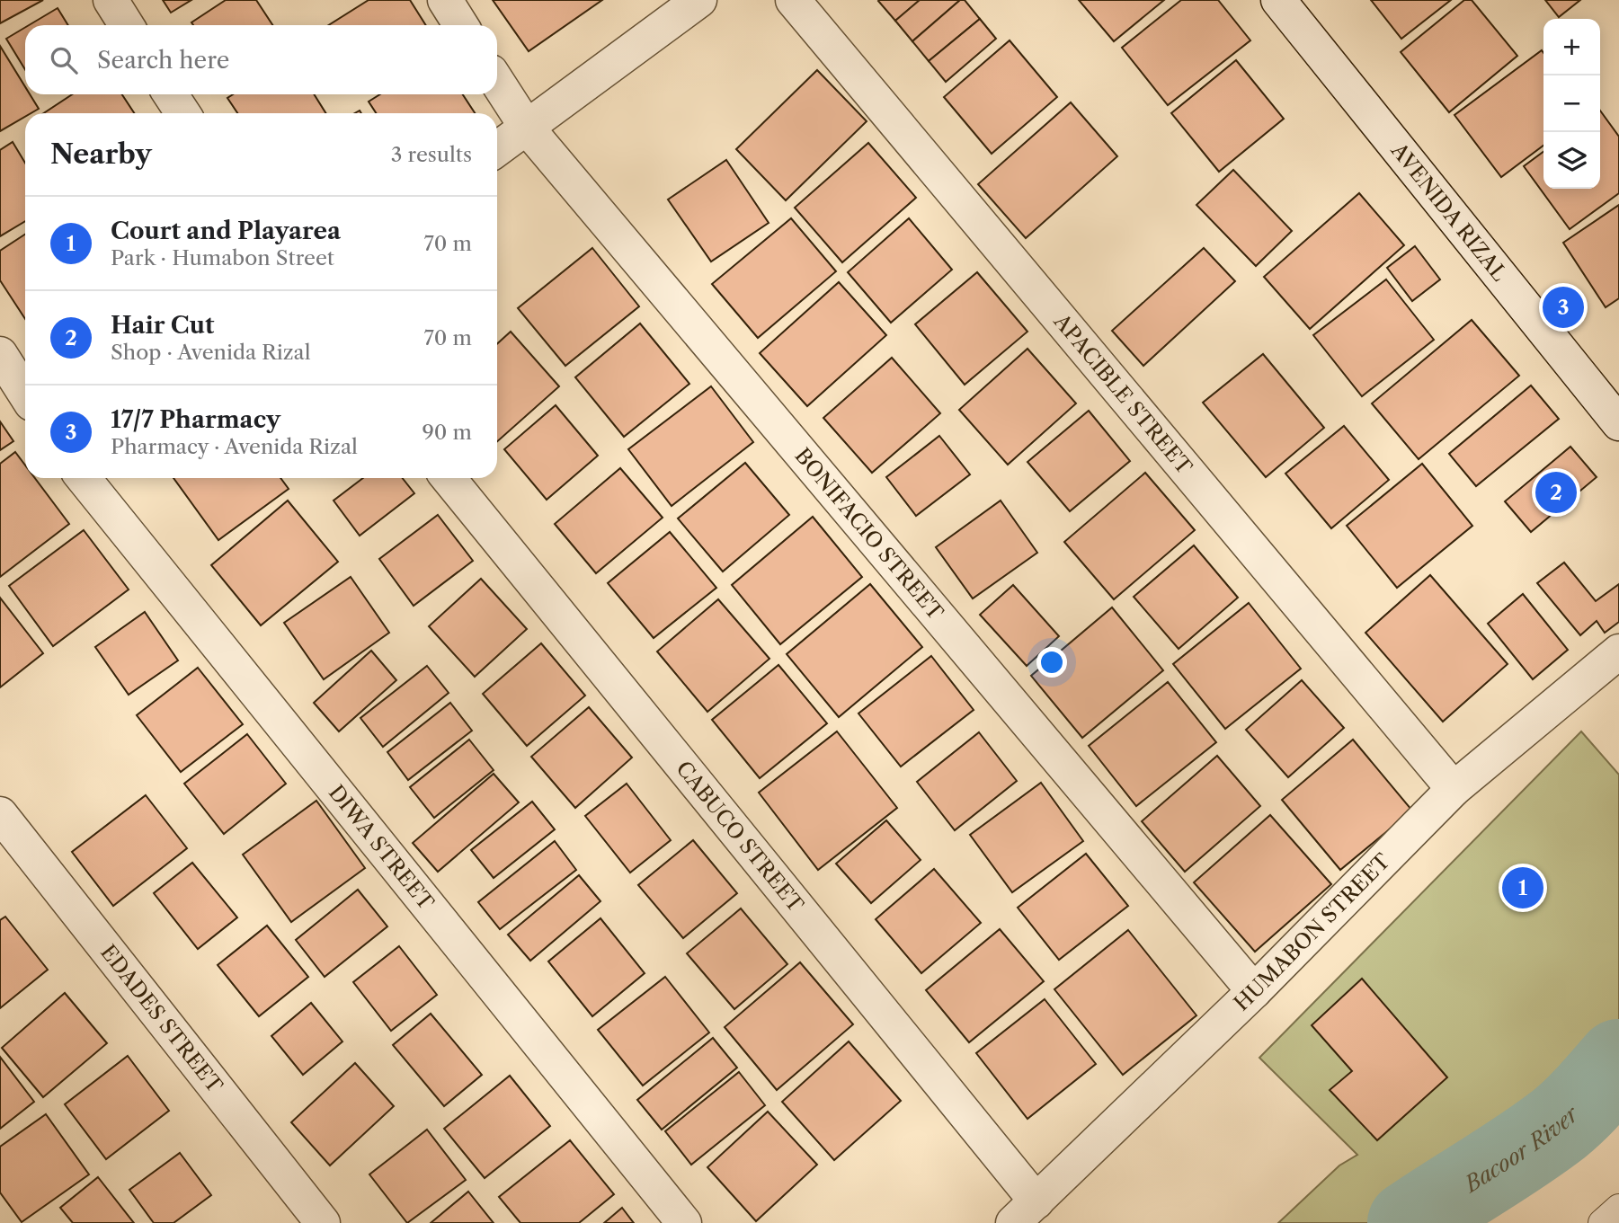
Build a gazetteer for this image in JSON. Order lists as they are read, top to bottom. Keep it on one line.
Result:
{"streets":{"street":["AVENIDA RIZAL","APACIBLE STREET","BONIFACIO STREET","CABUCO STREET","DIWA STREET","HUMABON STREET","EDADES STREET"]},"crossings":[["APACIBLE STREET","HUMABON STREET"],["BONIFACIO STREET","HUMABON STREET"],["CABUCO STREET","HUMABON STREET"]],"water":["Bacoor River"],"page":{"map_buttons":["+","−"],"search":"Search here","heading":["Nearby","3 results"],"list":[{"mark":"1","name":"Court and Playarea","note":"Park · Humabon Street","value":"70 m"},{"mark":"2","name":"Hair Cut","note":"Shop · Avenida Rizal","value":"70 m"},{"mark":"3","name":"17/7 Pharmacy","note":"Pharmacy · Avenida Rizal","value":"90 m"}],"pins":["3","2","1"]}}
